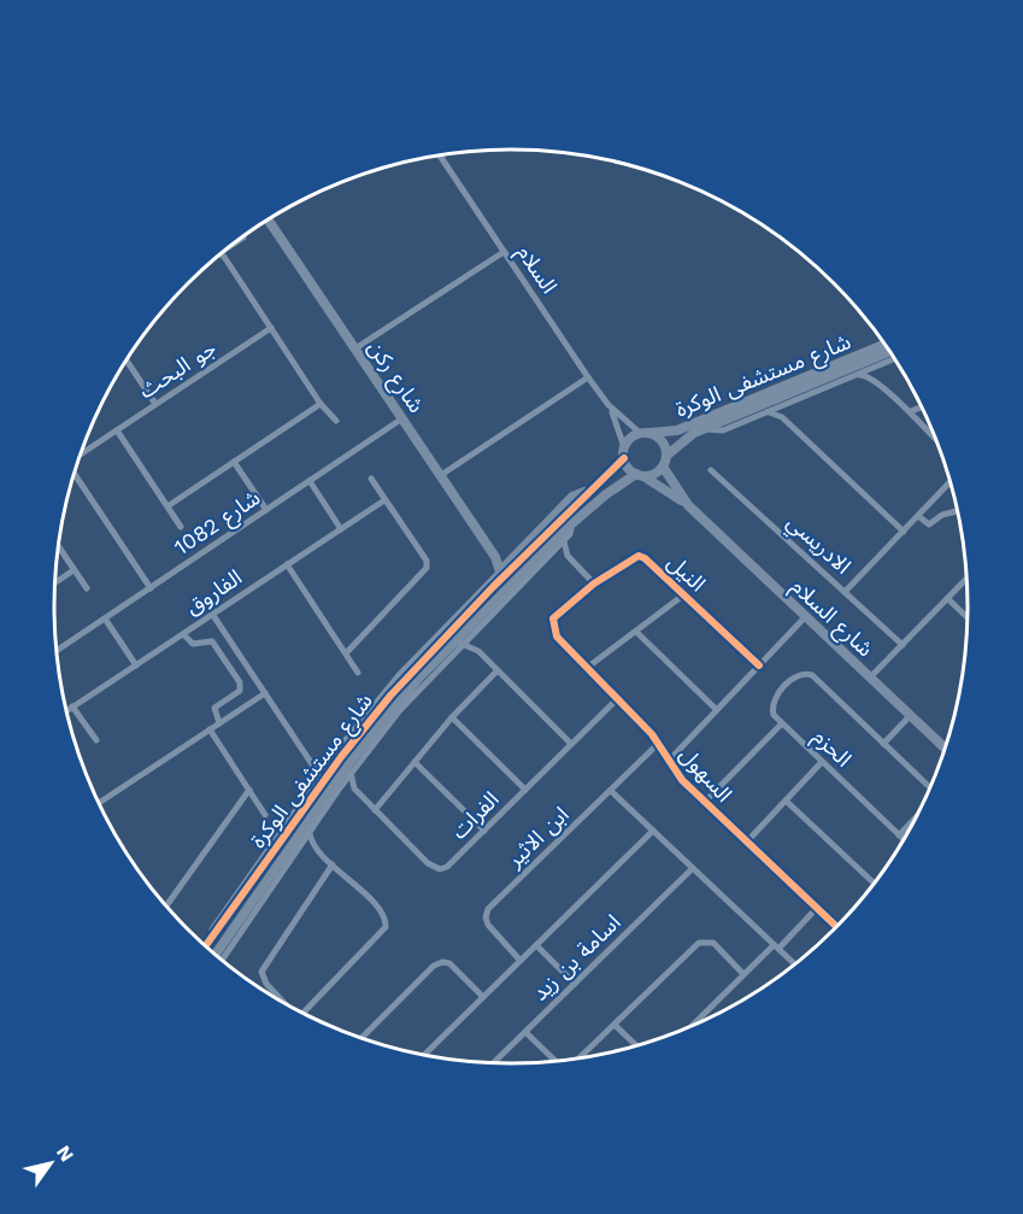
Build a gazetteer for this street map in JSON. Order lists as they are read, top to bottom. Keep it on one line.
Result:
{"streets":{"street":["السلام","جو البحث","شارع مستشفى الوكرة","شارع ركن","شارع 1082","الادريسي","النيل","الفاروق","شارع السلام","الحزم","السهول","الفرات","ابن الاثير","اسامة بن زيد"]},"crossings":[["السلام","شارع مستشفى الوكرة"],["السلام","شارع السلام"],["شارع مستشفى الوكرة","شارع ركن"],["شارع مستشفى الوكرة","شارع السلام"],["شارع مستشفى الوكرة","الفرات"],["شارع ركن","شارع 1082"],["النيل","السهول"],["السهول","الفرات"],["السهول","ابن الاثير"]],"north":"top right"}
